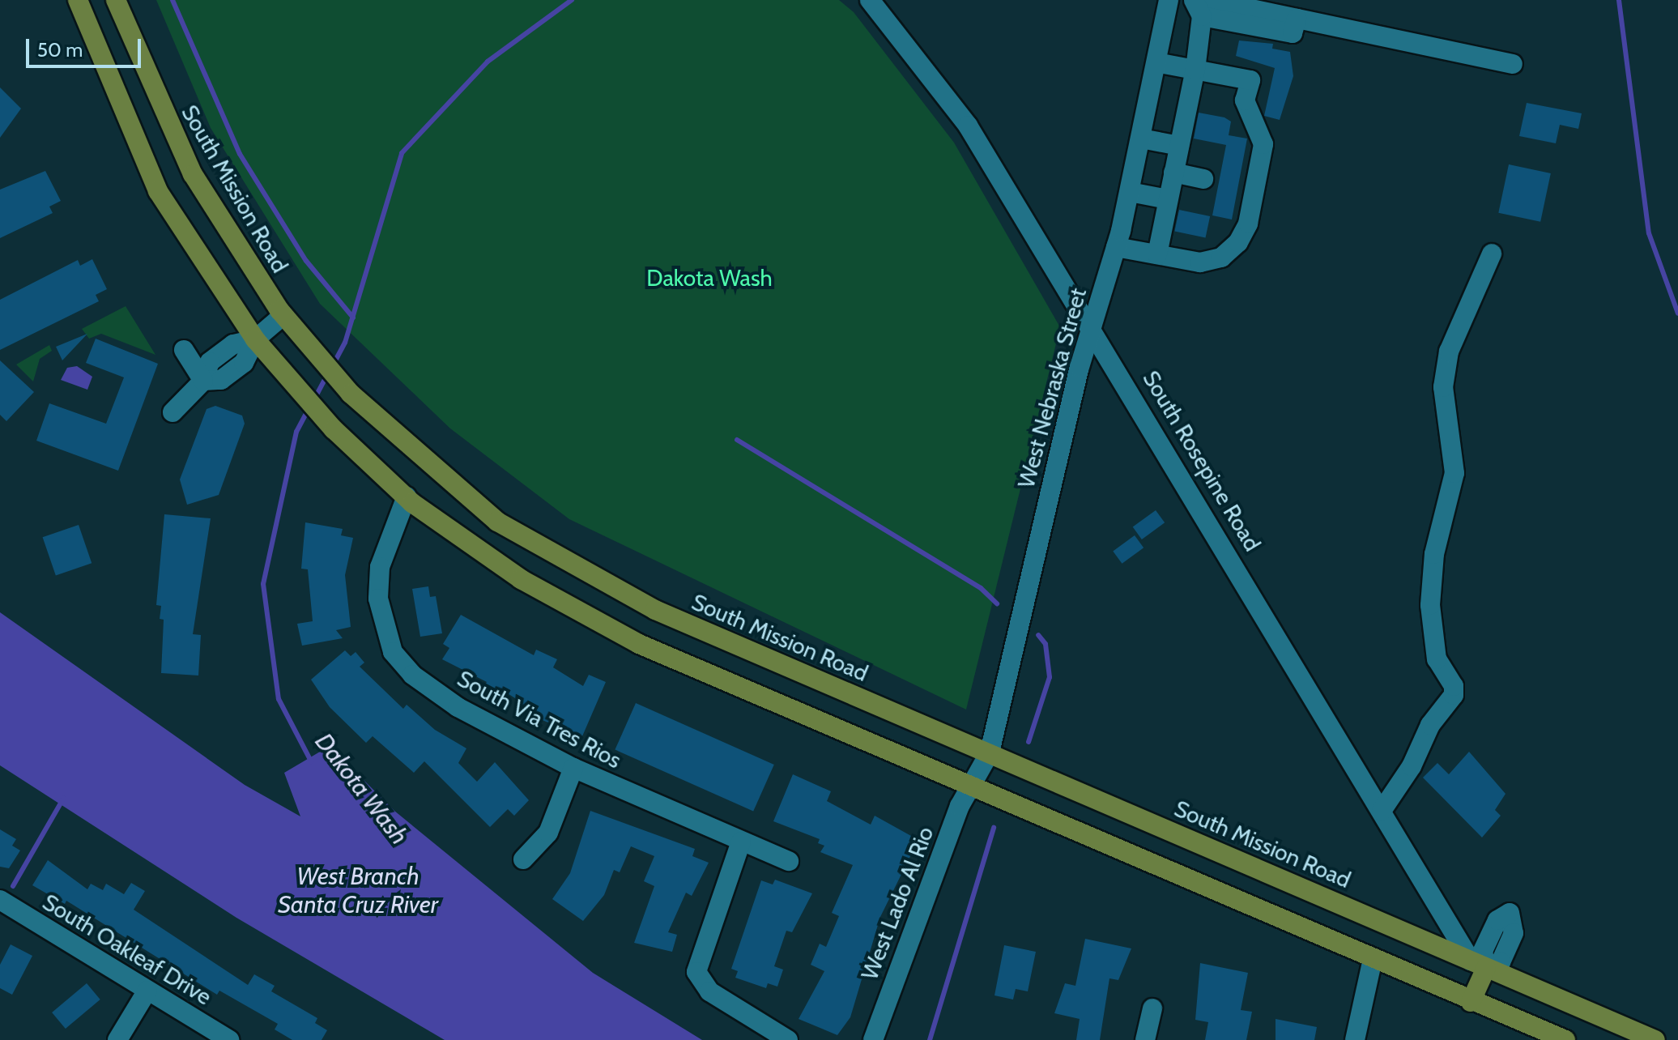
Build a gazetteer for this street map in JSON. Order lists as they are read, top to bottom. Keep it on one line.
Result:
{"streets":{"main road":["South Mission Road"],"street":["West Nebraska Street","South Rosepine Road","South Via Tres Rios","West Lado Al Rio","South Oakleaf Drive"]},"crossings":[["South Mission Road","West Nebraska Street"],["South Mission Road","South Rosepine Road"],["West Nebraska Street","South Rosepine Road"],["West Nebraska Street","West Lado Al Rio"]],"water":["Dakota Wash","West Branch Santa Cruz River"],"parks":["Dakota Wash"],"scale_bar":"50 m"}
